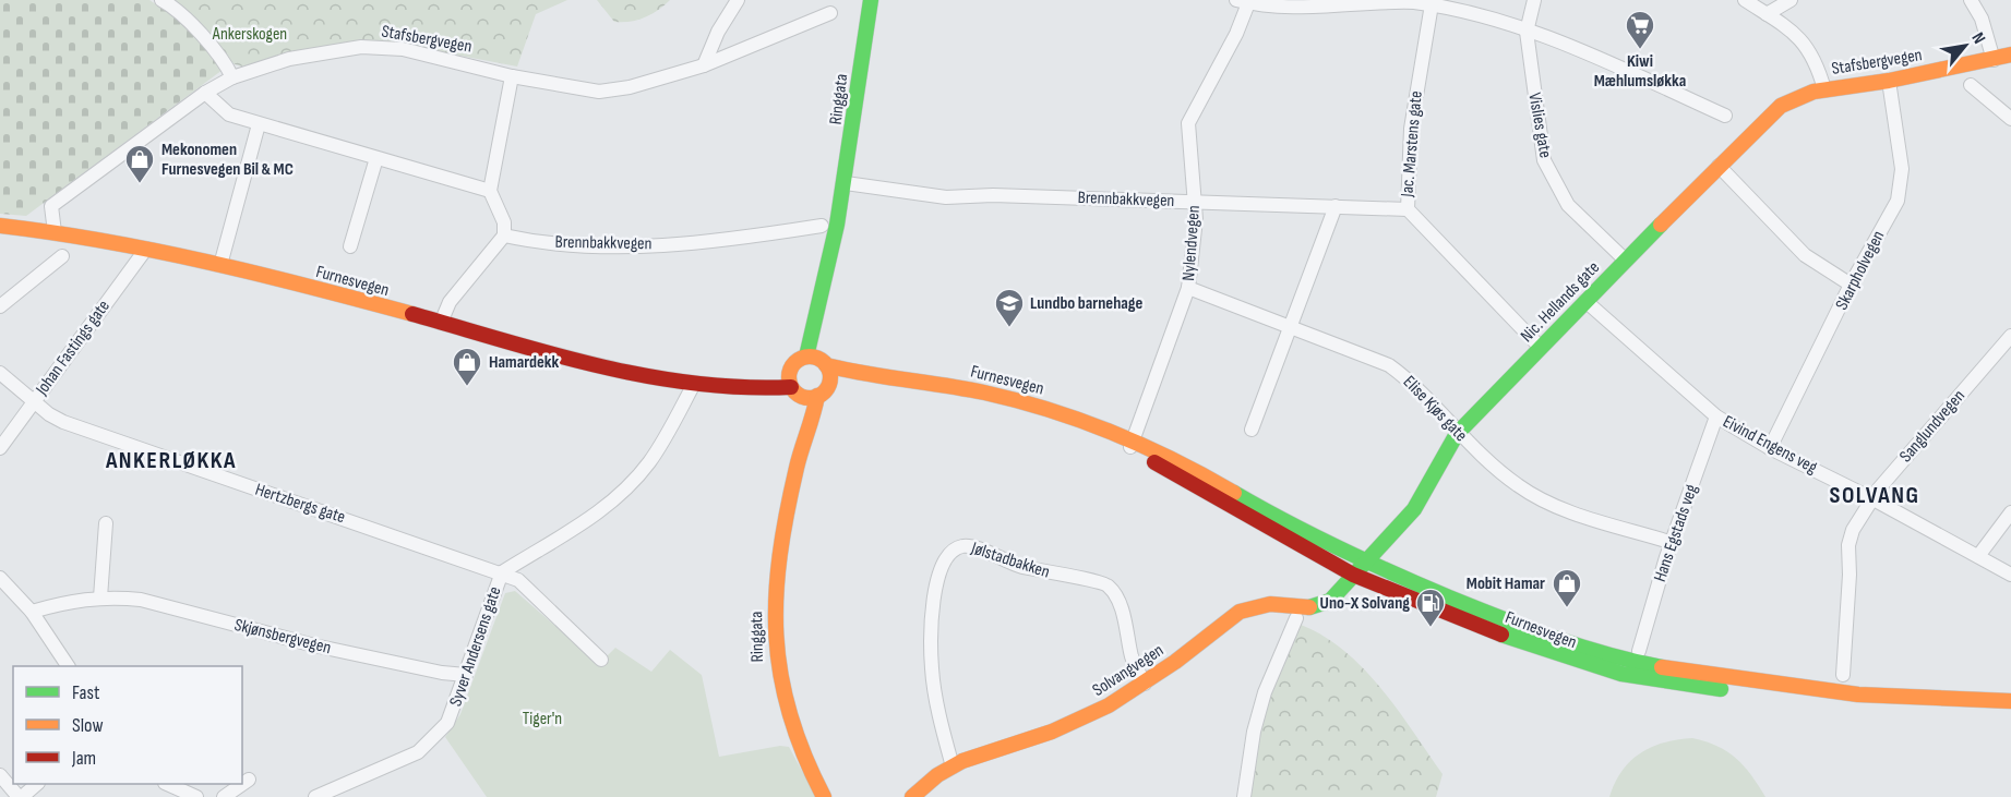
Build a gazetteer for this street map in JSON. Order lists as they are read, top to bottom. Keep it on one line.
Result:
{"streets":{"main road":["Stafsbergvegen","Ringgata","Furnesvegen","Nic. Hellands gate","Solvangvegen"],"street":["Vislies gate","Jac. Marstens gate","Brennbakkvegen","Nylendvegen","Skarpholvegen","Johan Fastings gate","Elise Kjøs gate","Sanglundvegen","Eivind Engens veg","Hertzbergs gate","Hans Egstads veg","Jølstadbakken","Skjønsbergvegen","Syver Andersens gate"]},"crossings":[["Stafsbergvegen","Skarpholvegen"],["Stafsbergvegen","Furnesvegen"],["Stafsbergvegen","Nic. Hellands gate"],["Ringgata","Brennbakkvegen"],["Ringgata","Furnesvegen"],["Vislies gate","Nic. Hellands gate"],["Jac. Marstens gate","Brennbakkvegen"],["Jac. Marstens gate","Nic. Hellands gate"],["Brennbakkvegen","Nylendvegen"],["Nylendvegen","Furnesvegen"],["Nylendvegen","Elise Kjøs gate"],["Skarpholvegen","Eivind Engens veg"],["Furnesvegen","Nic. Hellands gate"],["Furnesvegen","Johan Fastings gate"],["Furnesvegen","Solvangvegen"],["Nic. Hellands gate","Elise Kjøs gate"],["Nic. Hellands gate","Eivind Engens veg"],["Nic. Hellands gate","Solvangvegen"],["Johan Fastings gate","Hertzbergs gate"],["Elise Kjøs gate","Hans Egstads veg"],["Sanglundvegen","Eivind Engens veg"],["Eivind Engens veg","Hans Egstads veg"],["Hertzbergs gate","Syver Andersens gate"],["Jølstadbakken","Solvangvegen"],["Skjønsbergvegen","Syver Andersens gate"]],"districts":["ANKERLØKKA","SOLVANG"],"parks":["Ankerskogen","Tiger'n"],"places":{"supermarket":["Kiwi Mæhlumsløkka"],"shop":["Mekonomen Furnesvegen Bil & MC","Hamardekk","Mobit Hamar"],"school or university":["Lundbo barnehage"],"fuel station":["Uno-X Solvang"]},"legend":["Fast","Slow","Jam"],"north":"top right"}
